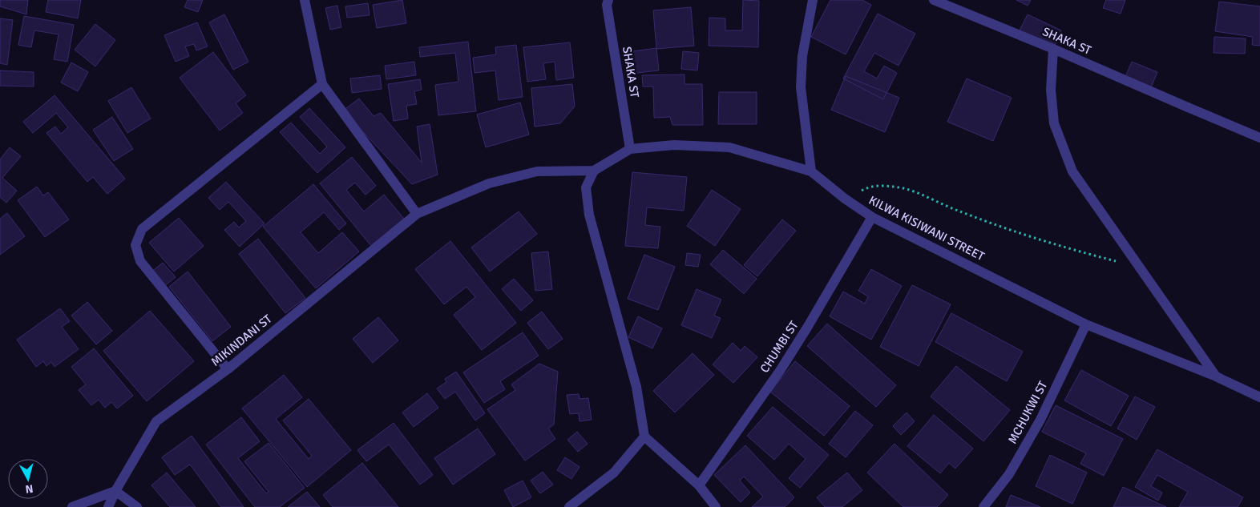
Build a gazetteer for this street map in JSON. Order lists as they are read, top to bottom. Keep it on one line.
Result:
{"streets":{"street":["SHAKA ST","KILWA KISIWANI STREET","MIKINDANI ST","CHUMBI ST","MCHUKWI ST"]},"crossings":[["SHAKA ST","KILWA KISIWANI STREET"],["KILWA KISIWANI STREET","MIKINDANI ST"],["KILWA KISIWANI STREET","CHUMBI ST"],["KILWA KISIWANI STREET","MCHUKWI ST"]],"north":"bottom"}
